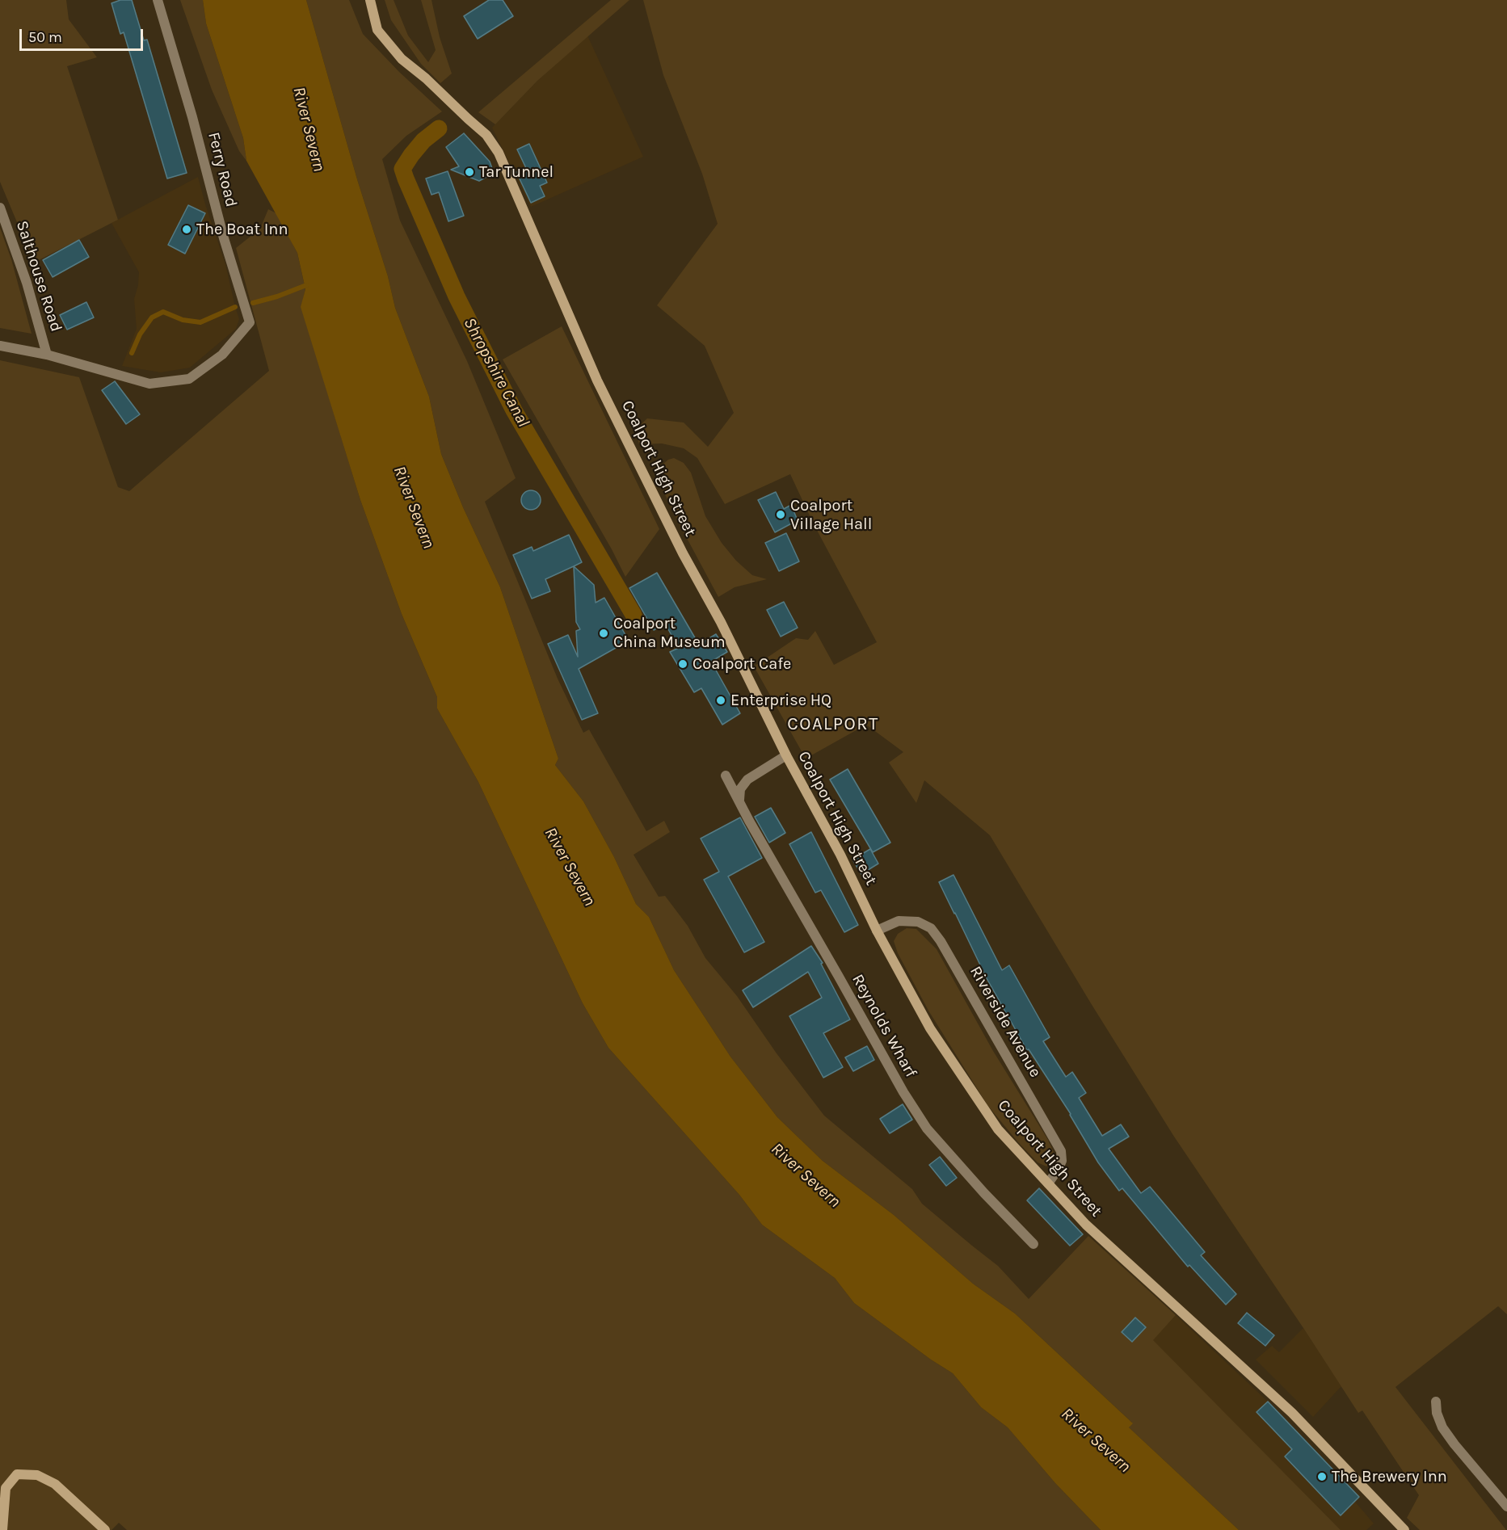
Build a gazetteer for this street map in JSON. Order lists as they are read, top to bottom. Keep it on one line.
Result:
{"streets":{"street":["Ferry Road","Salthouse Road","Coalport High Street","Riverside Avenue","Reynolds Wharf"]},"crossings":[["Ferry Road","Salthouse Road"],["Coalport High Street","Riverside Avenue"]],"districts":["COALPORT"],"water":["River Severn","Shropshire Canal"],"places":["Tar Tunnel","The Boat Inn","Coalport Village Hall","Coalport China Museum","Coalport Cafe","Enterprise HQ","The Brewery Inn"],"scale_bar":"50 m"}
